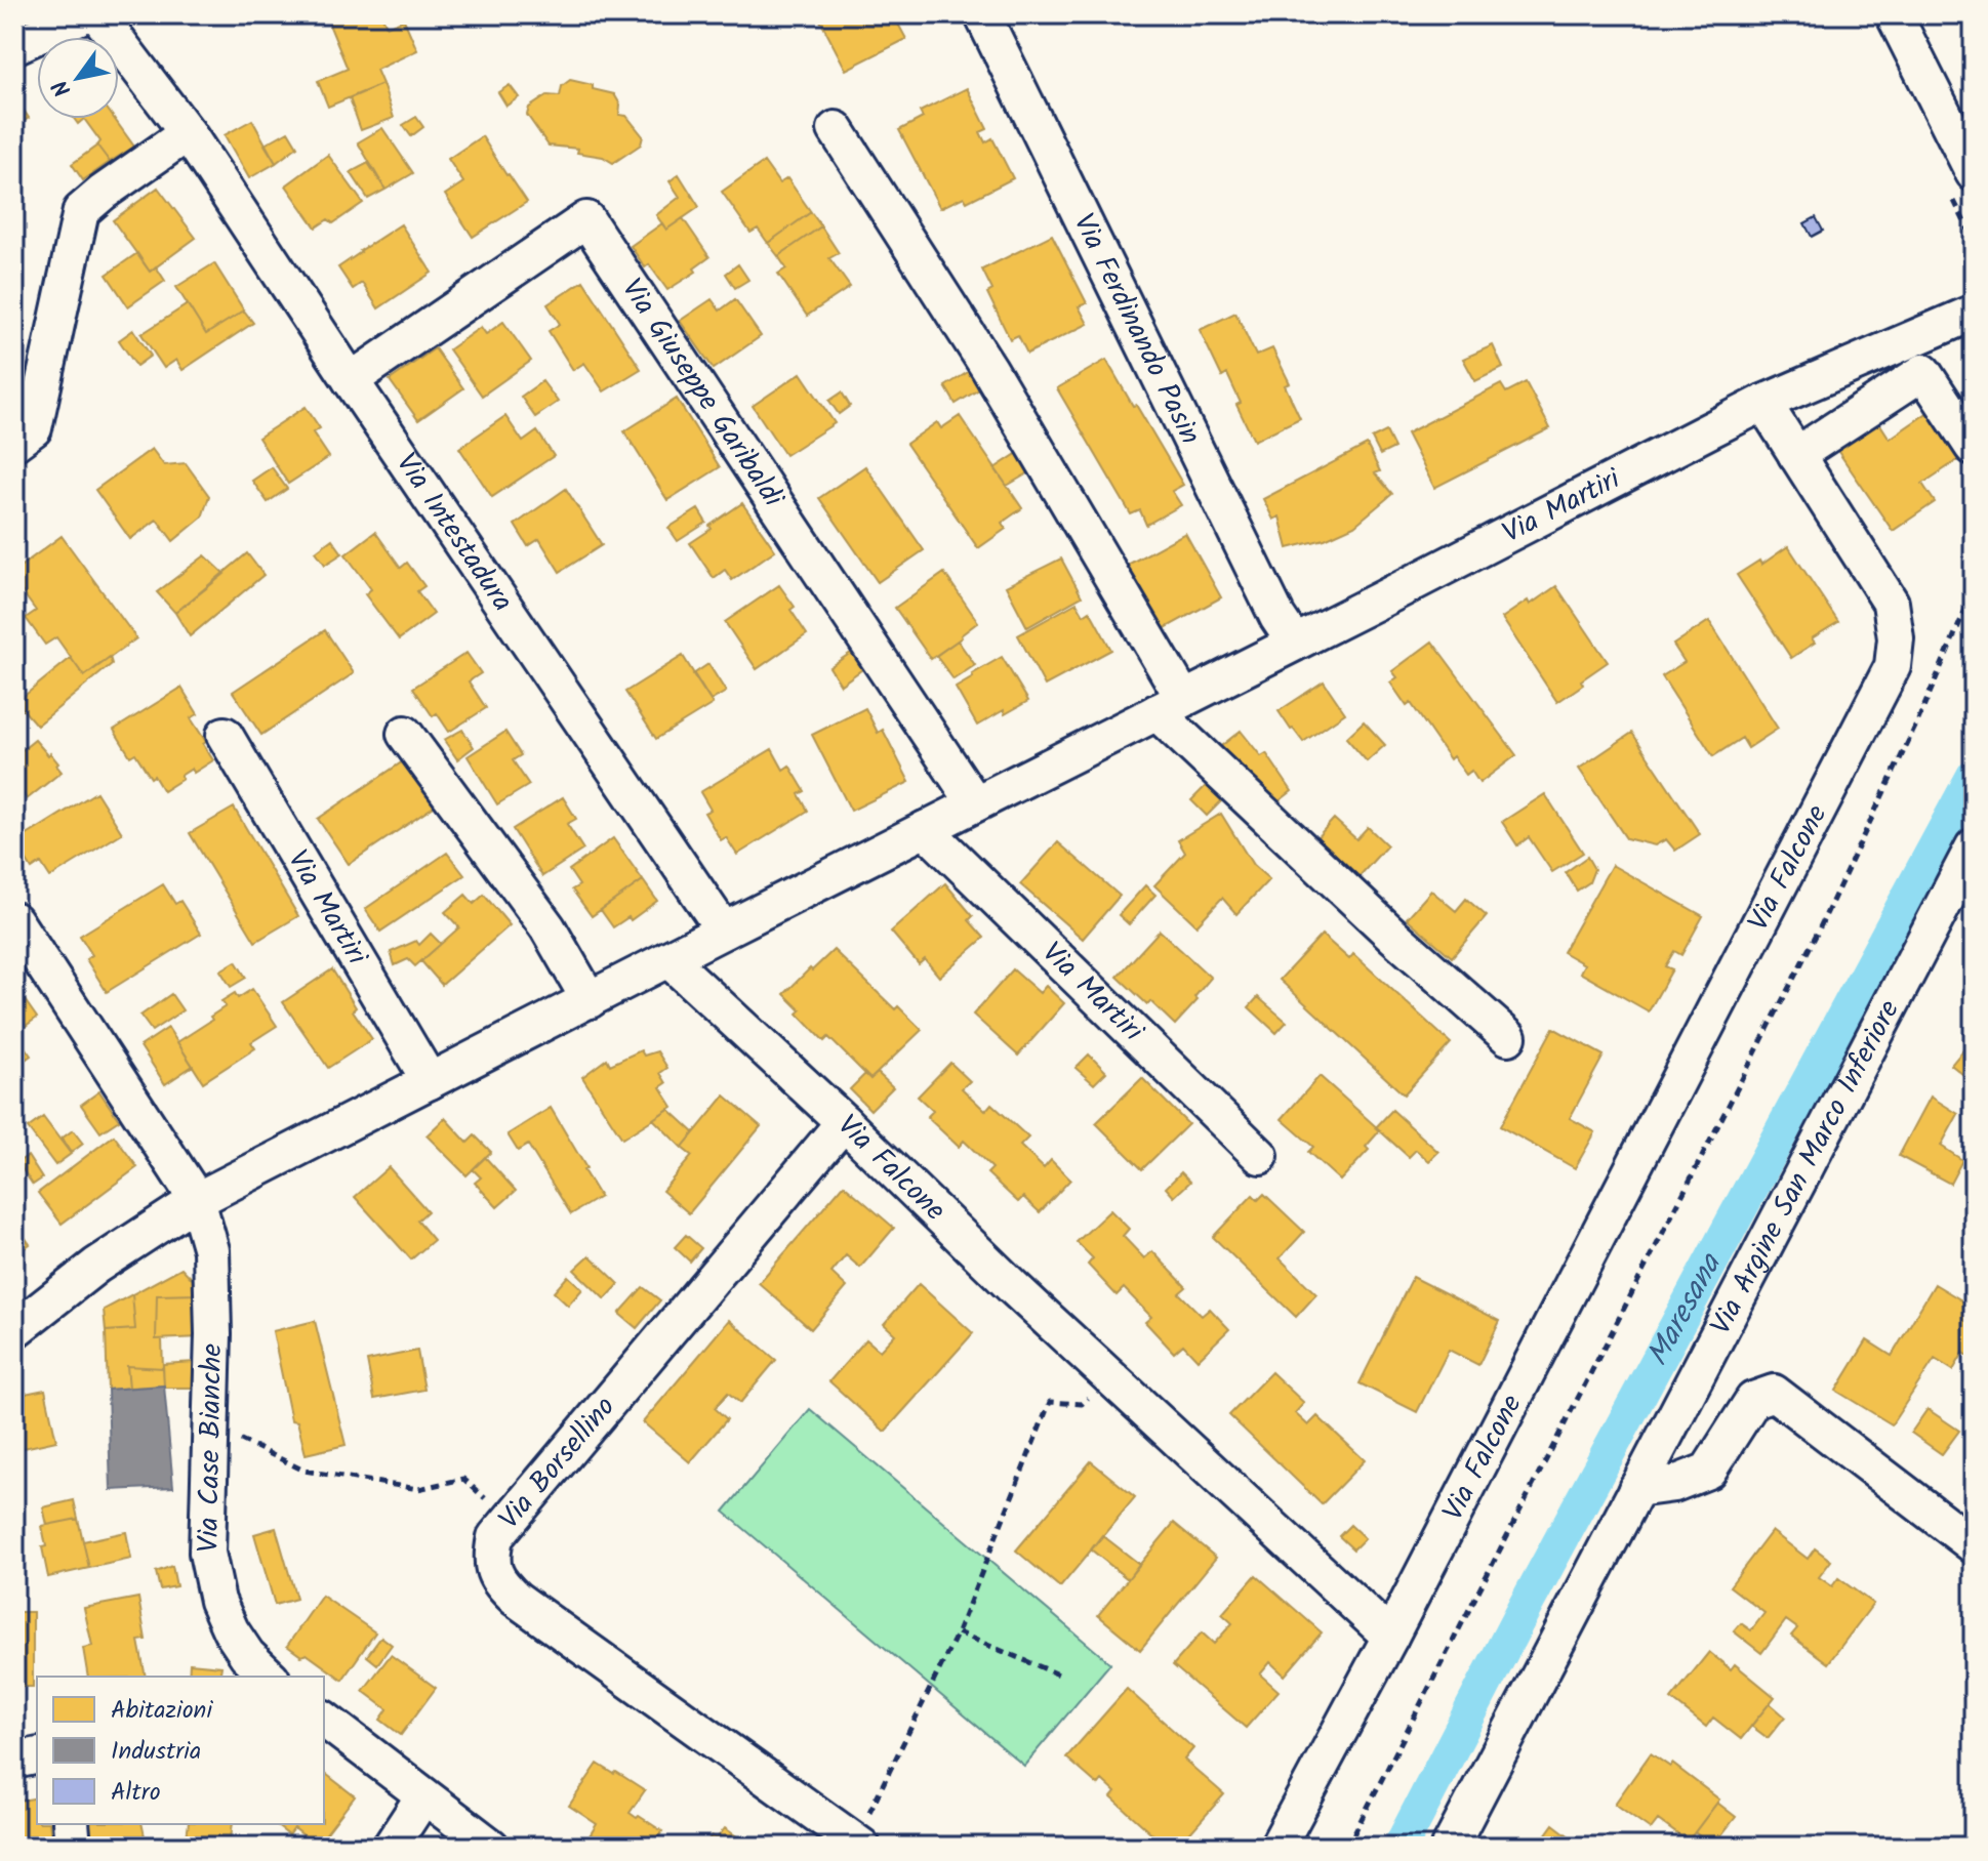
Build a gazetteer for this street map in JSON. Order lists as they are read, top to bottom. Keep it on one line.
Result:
{"streets":{"street":["Via Ferdinando Pasin","Via Giuseppe Garibaldi","Via Martiri","Via Intestadura","Via Falcone","Via Argine San Marco Inferiore","Via Case Bianche","Via Borsellino"]},"crossings":[["Via Ferdinando Pasin","Via Martiri"],["Via Giuseppe Garibaldi","Via Martiri"],["Via Giuseppe Garibaldi","Via Intestadura"],["Via Martiri","Via Intestadura"],["Via Martiri","Via Falcone"],["Via Martiri","Via Case Bianche"],["Via Falcone","Via Borsellino"]],"water":["Maresana"],"legend":["Abitazioni","Industria","Altro"],"north":"bottom left"}
